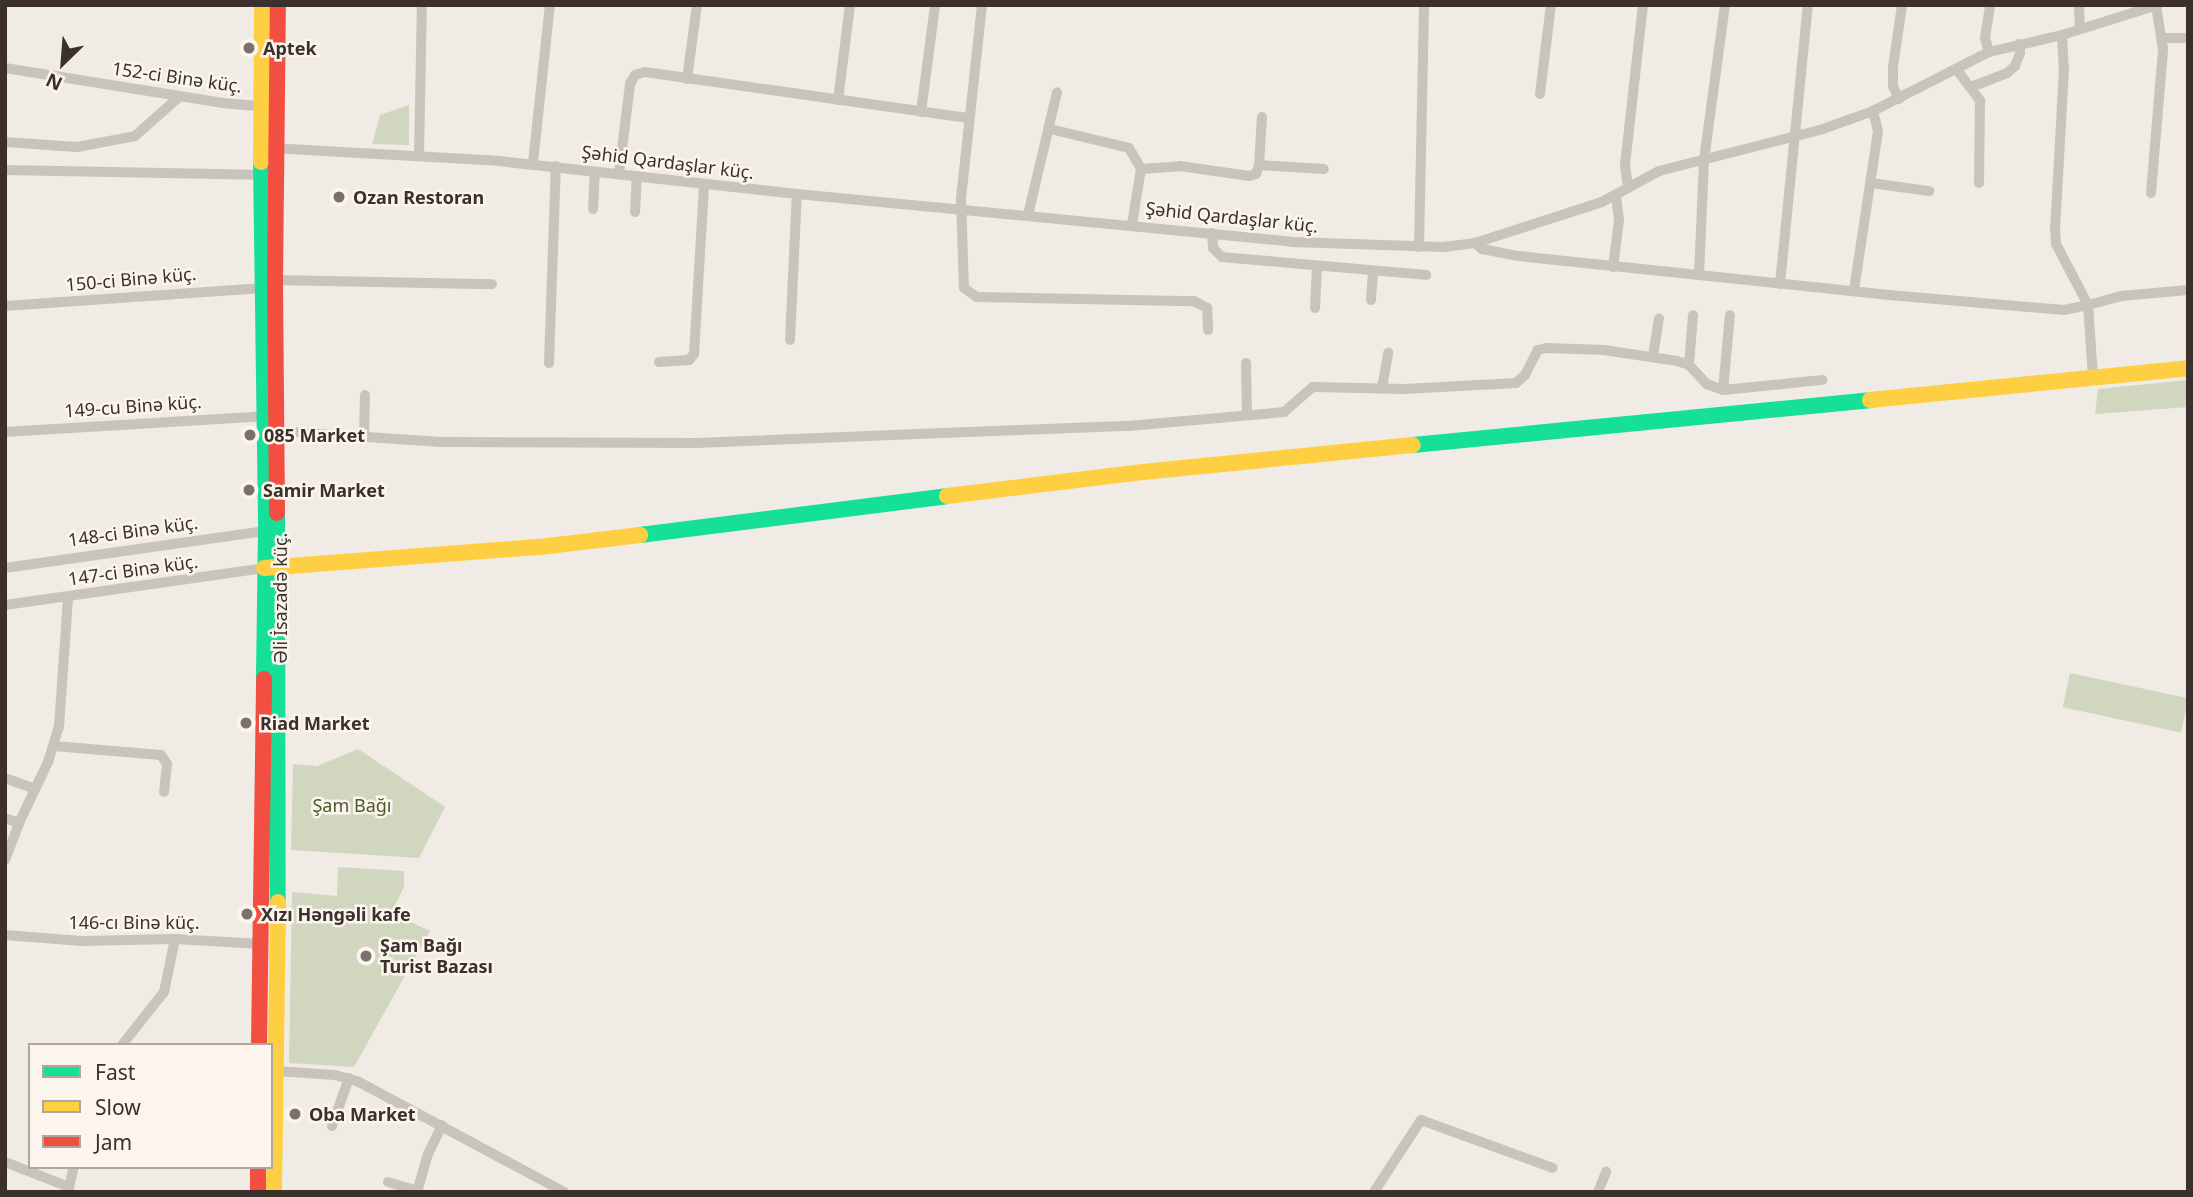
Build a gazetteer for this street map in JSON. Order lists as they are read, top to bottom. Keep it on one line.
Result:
{"streets":{"main road":["Əli İsazadə küç."],"street":["152-ci Binə küç.","Şəhid Qardaşlar küç.","150-ci Binə küç.","149-cu Binə küç.","148-ci Binə küç.","147-ci Binə küç.","146-cı Binə küç."]},"crossings":[["152-ci Binə küç.","Əli İsazadə küç."],["Şəhid Qardaşlar küç.","Əli İsazadə küç."],["150-ci Binə küç.","Əli İsazadə küç."],["149-cu Binə küç.","Əli İsazadə küç."],["148-ci Binə küç.","Əli İsazadə küç."],["147-ci Binə küç.","Əli İsazadə küç."],["Əli İsazadə küç.","146-cı Binə küç."]],"parks":["Şam Bağı"],"places":["Aptek","Ozan Restoran","085 Market","Samir Market","Riad Market","Xızı Həngəli kafe","Şam Bağı Turist Bazası","Oba Market"],"legend":["Fast","Slow","Jam"],"north":"bottom left"}
